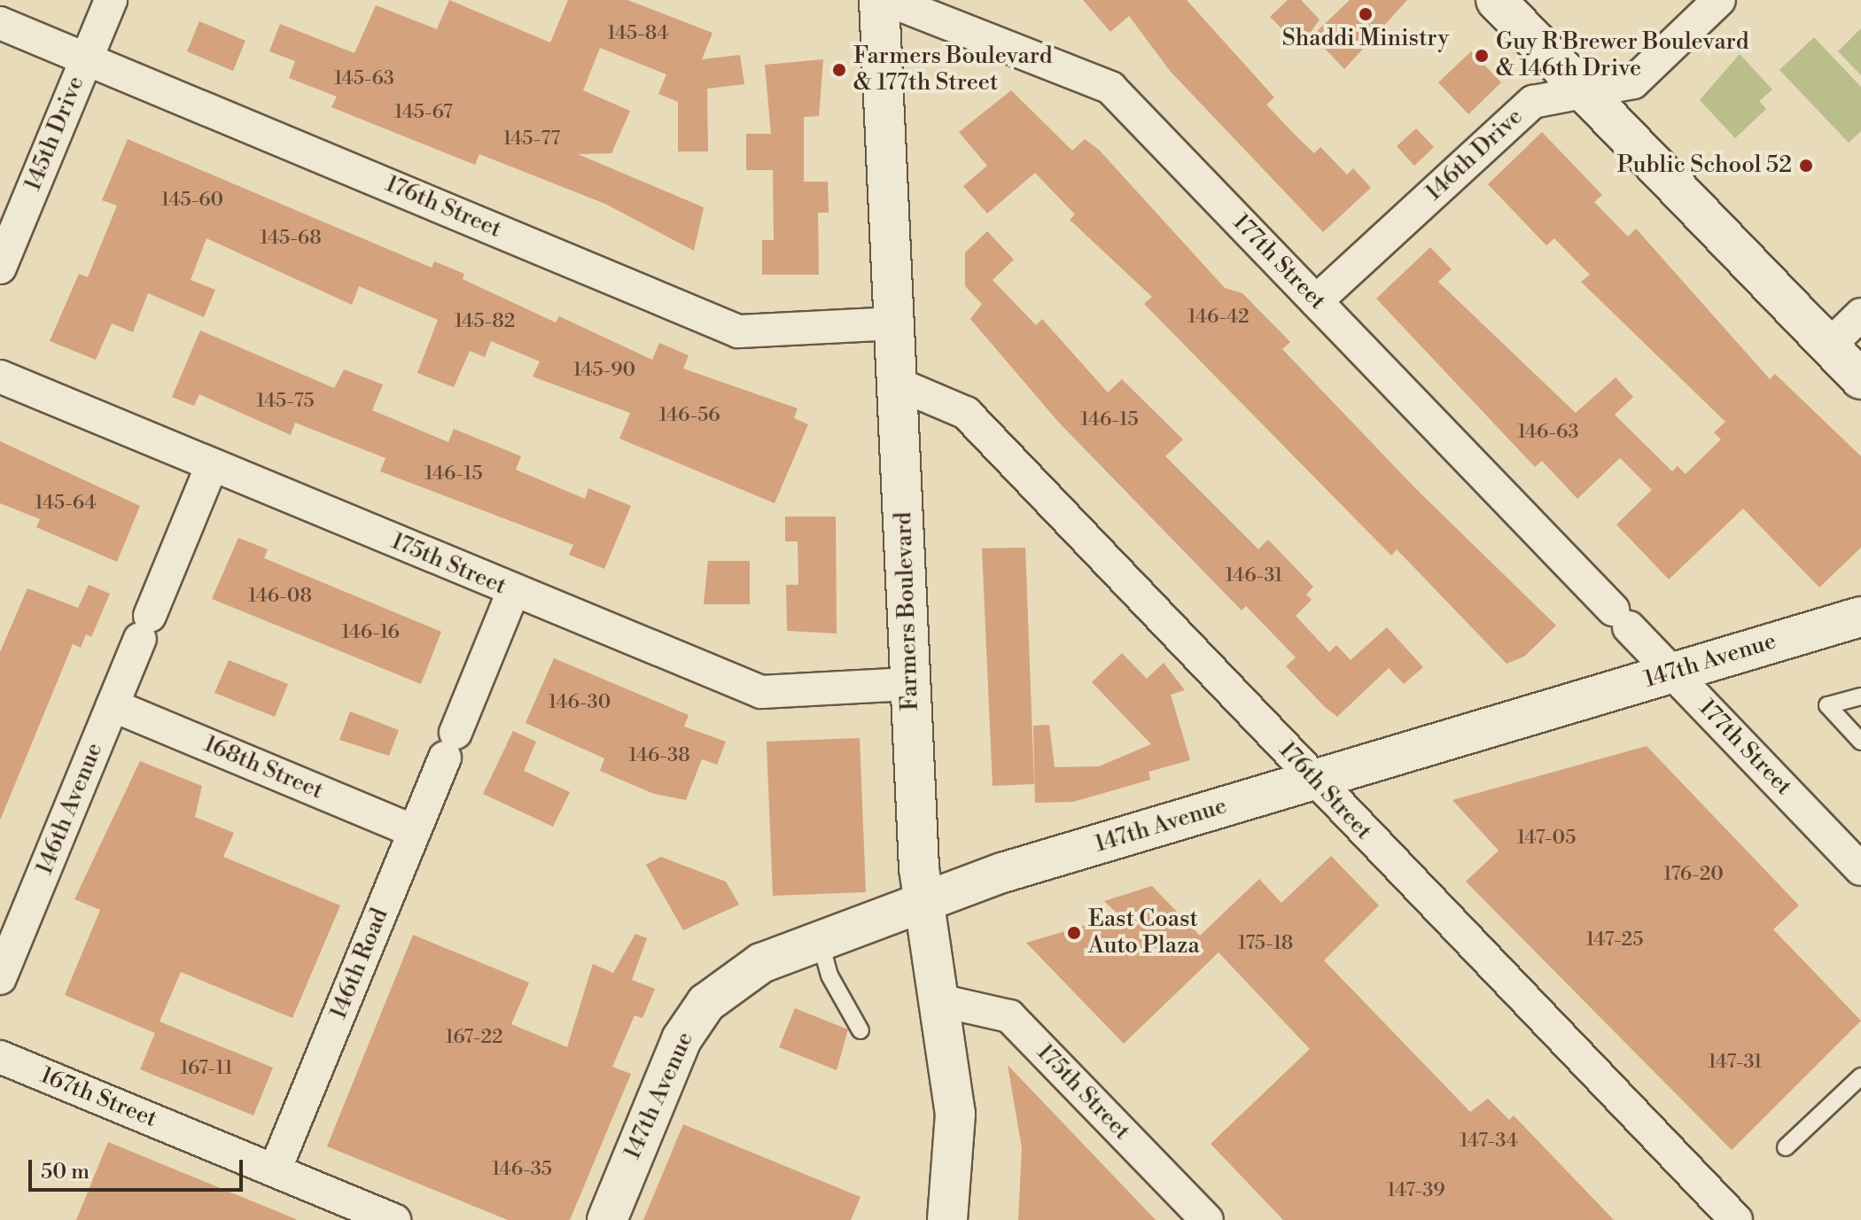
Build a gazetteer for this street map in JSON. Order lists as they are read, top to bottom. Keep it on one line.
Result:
{"streets":{"main road":["Farmers Boulevard","147th Avenue"],"street":["145th Drive","146th Drive","176th Street","177th Street","175th Street","168th Street","146th Avenue","146th Road","167th Street"]},"crossings":[["145th Drive","176th Street"],["146th Drive","177th Street"],["176th Street","Farmers Boulevard"],["176th Street","147th Avenue"],["177th Street","147th Avenue"],["175th Street","Farmers Boulevard"],["175th Street","146th Avenue"],["175th Street","146th Road"],["Farmers Boulevard","147th Avenue"],["168th Street","146th Avenue"],["168th Street","146th Road"],["146th Road","167th Street"]],"places":["Shaddi Ministry","Guy R Brewer Boulevard & 146th Drive","Farmers Boulevard & 177th Street","Public School 52","East Coast Auto Plaza"],"house_numbers":["145-84","145-63","145-67","145-77","145-60","145-68","146-42","145-82","145-90","145-75","146-56","146-15","146-63","146-15","145-64","146-31","146-08","146-16","146-30","146-38","147-05","176-20","147-25","175-18","167-22","147-31","167-11","147-34","146-35","147-39"],"scale_bar":"50 m"}
